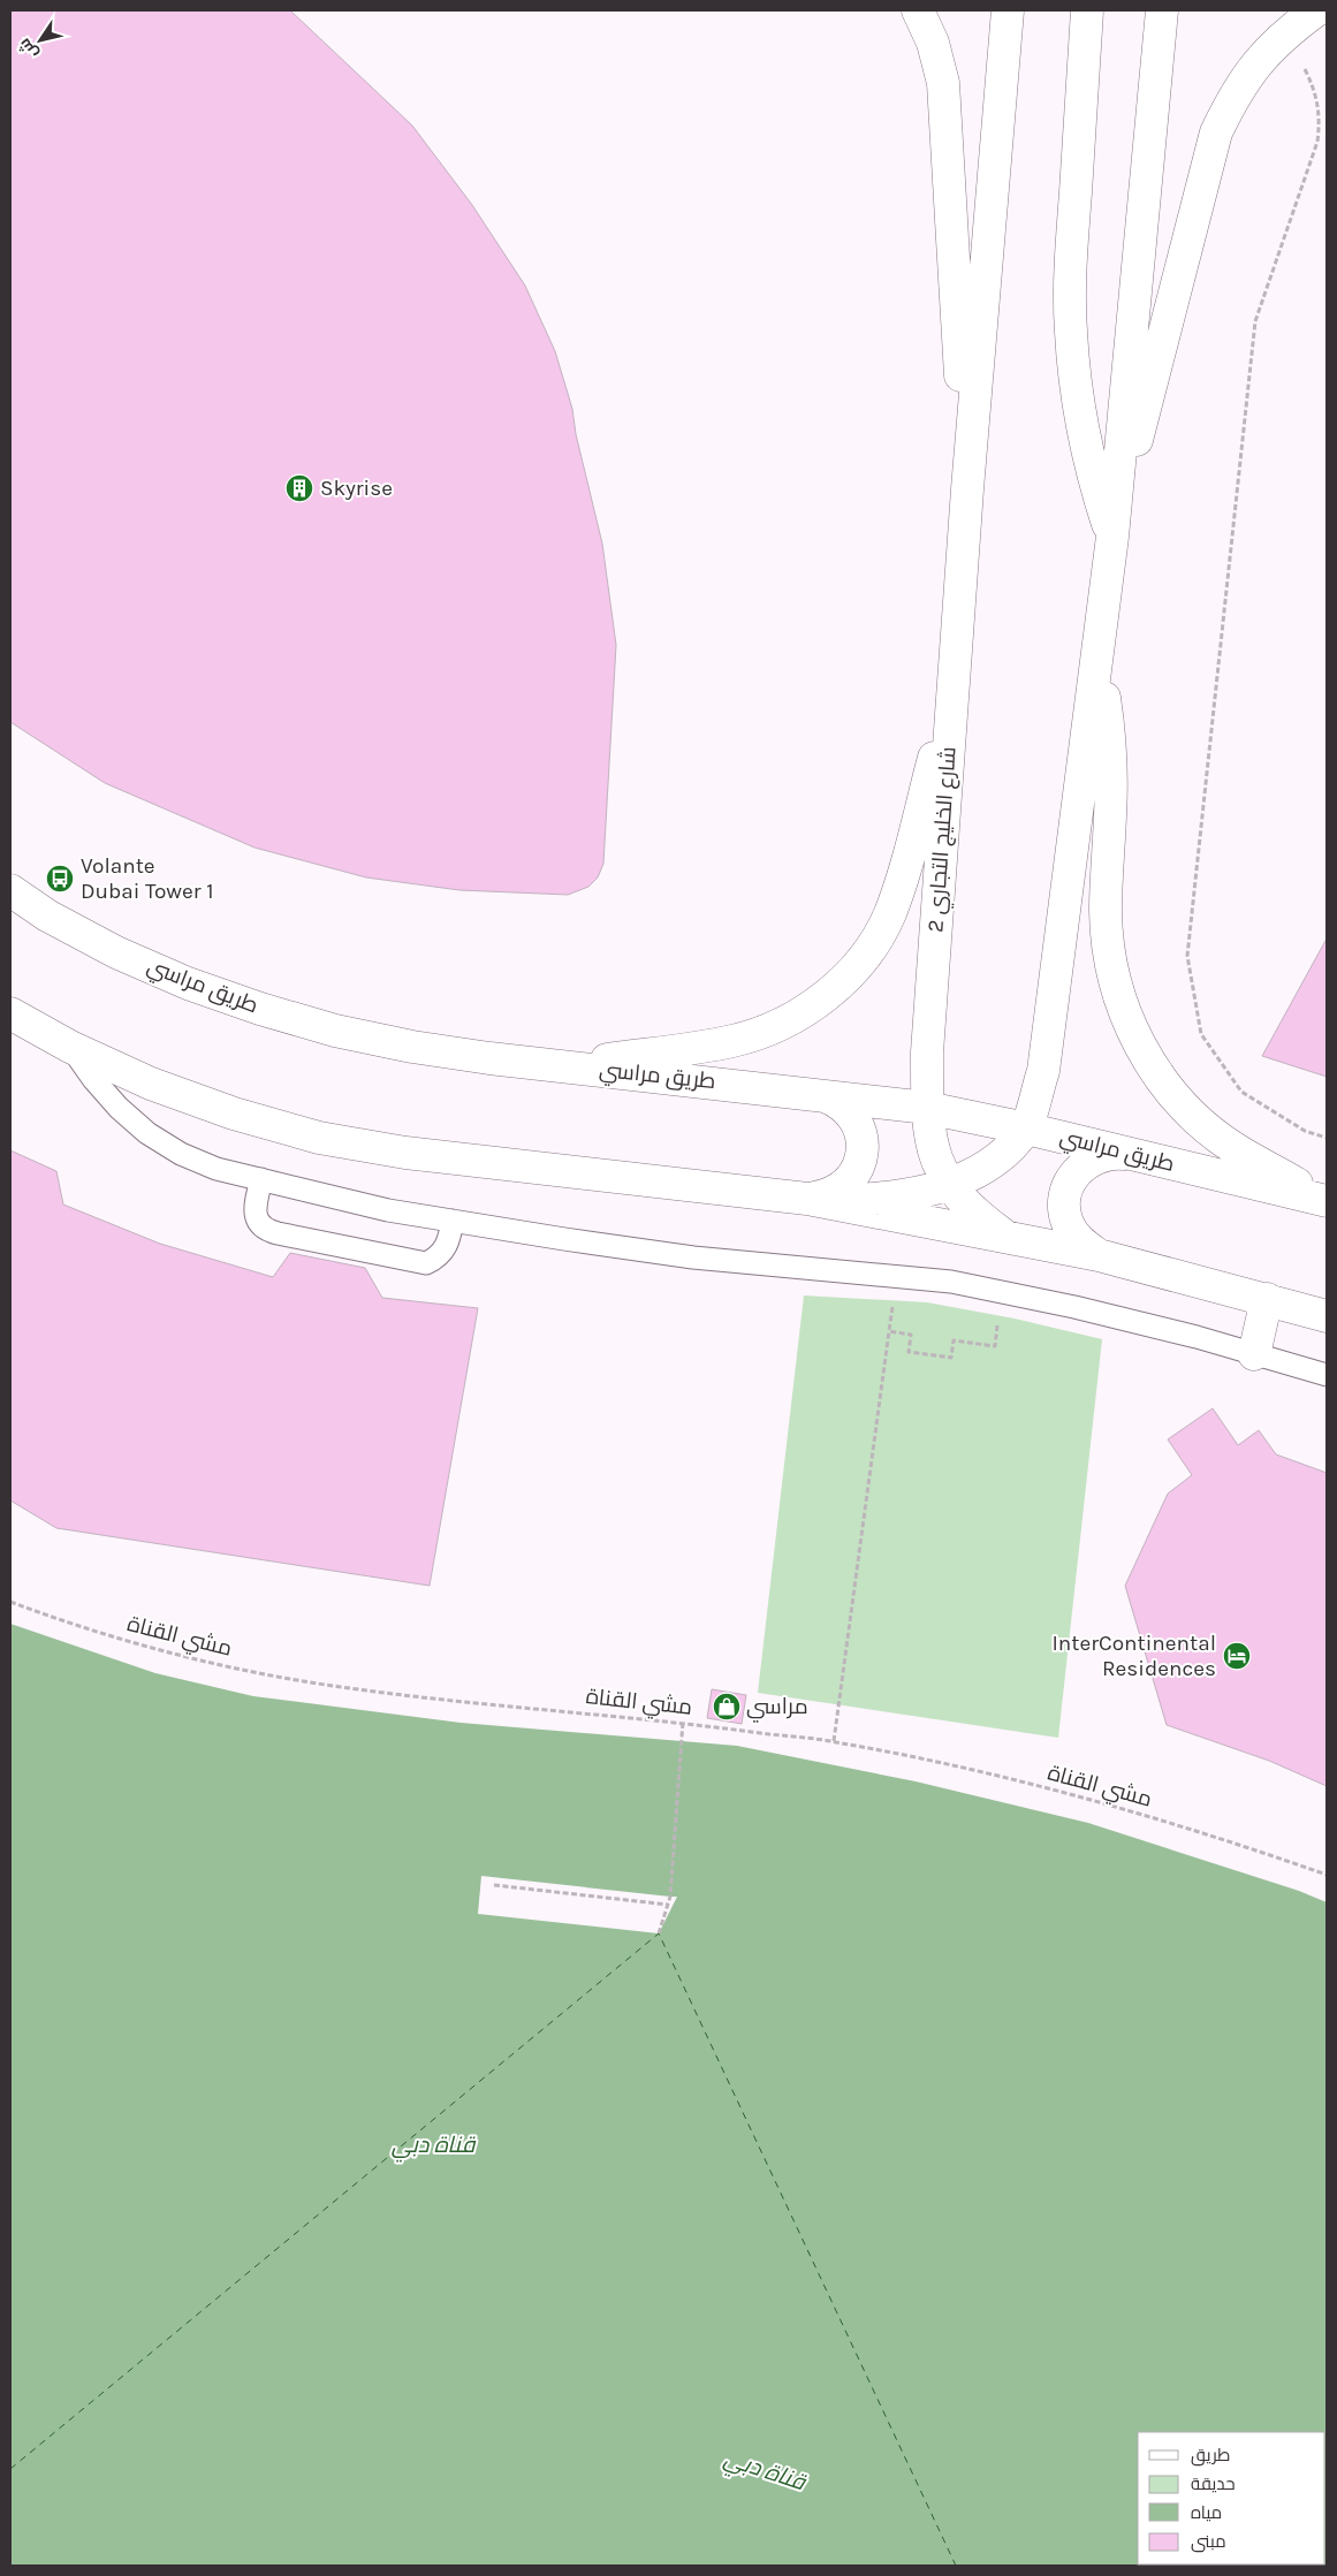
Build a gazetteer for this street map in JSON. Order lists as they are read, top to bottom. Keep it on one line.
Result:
{"streets":{"street":["شارع الخليج التجاري 2","طريق مراسي"],"path":["مشي القناة"]},"crossings":[["شارع الخليج التجاري 2","طريق مراسي"]],"water":["قناة دبي"],"places":{"building":["Skyrise"],"bus stop":["Volante Dubai Tower 1"],"hotel":["InterContinental Residences"],"shop":["مراسي"]},"legend":["طريق","حديقة","مياه","مبنى"],"north":"bottom left"}
